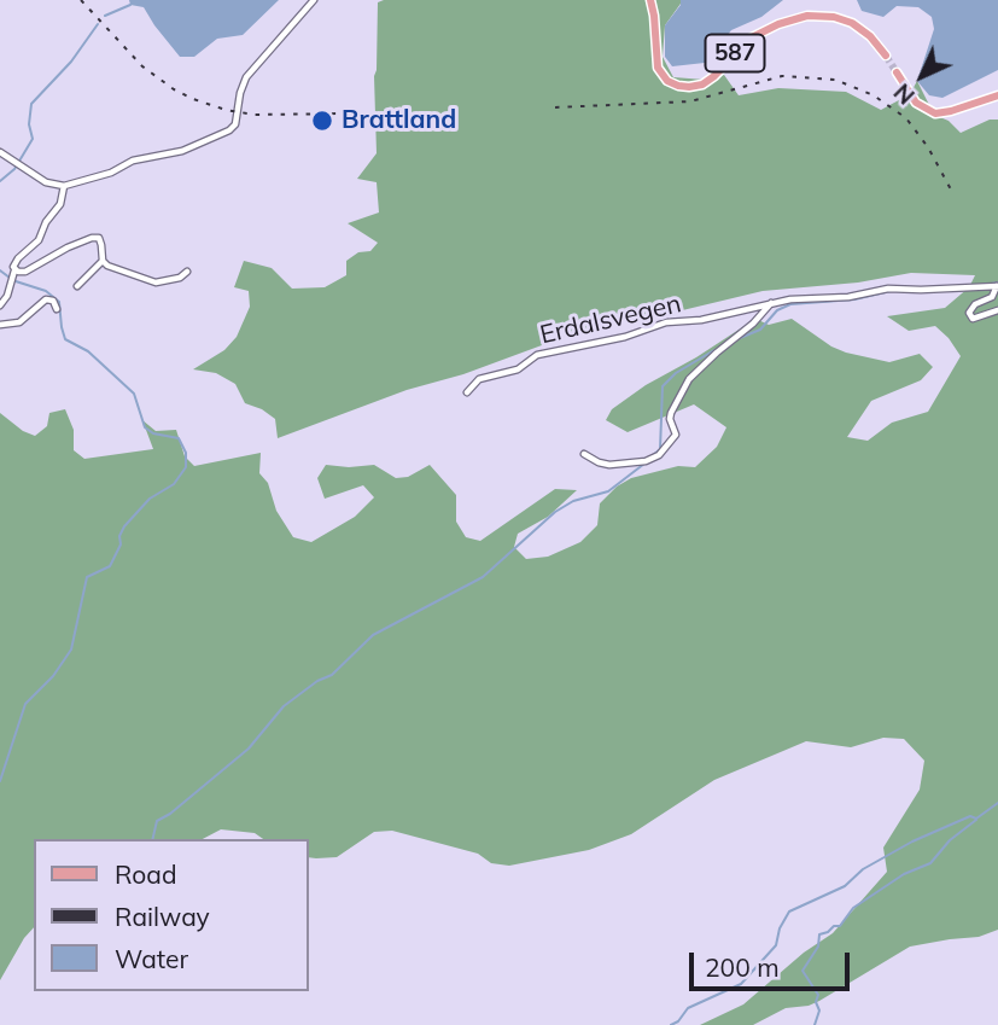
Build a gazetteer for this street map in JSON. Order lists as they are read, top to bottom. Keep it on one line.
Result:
{"streets":{"main road":["587"],"street":["Erdalsvegen"]},"places":["Brattland"],"legend":["Road","Railway","Water"],"scale_bar":"200 m","north":"bottom left"}
